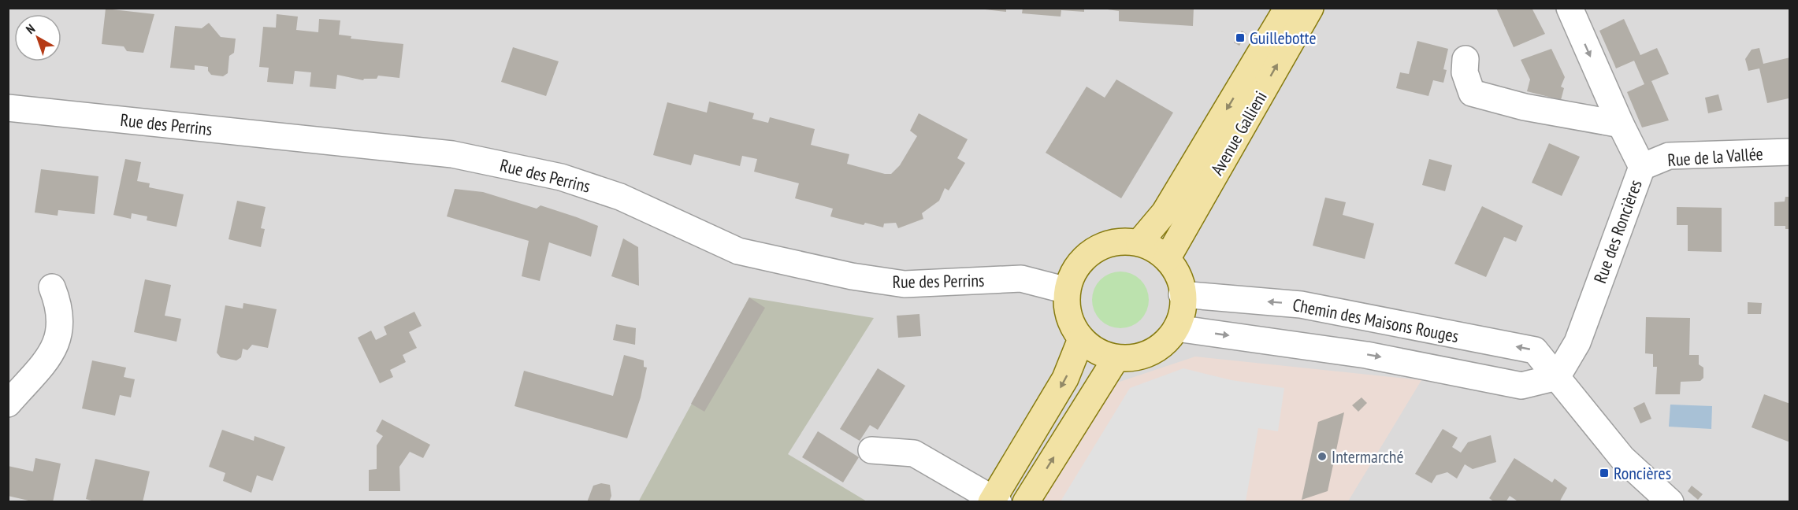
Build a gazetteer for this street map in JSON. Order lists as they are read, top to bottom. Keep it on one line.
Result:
{"streets":{"main road":["Avenue Gallieni"],"street":["Rue des Perrins","Rue de la Vallée","Rue des Roncières","Chemin des Maisons Rouges"]},"crossings":[["Rue des Perrins","Avenue Gallieni"],["Rue des Perrins","Chemin des Maisons Rouges"],["Avenue Gallieni","Chemin des Maisons Rouges"],["Rue de la Vallée","Rue des Roncières"],["Rue des Roncières","Chemin des Maisons Rouges"]],"places":{"transit":["Guillebotte","Roncières"],"other":["Intermarché"]},"north":"top left"}
